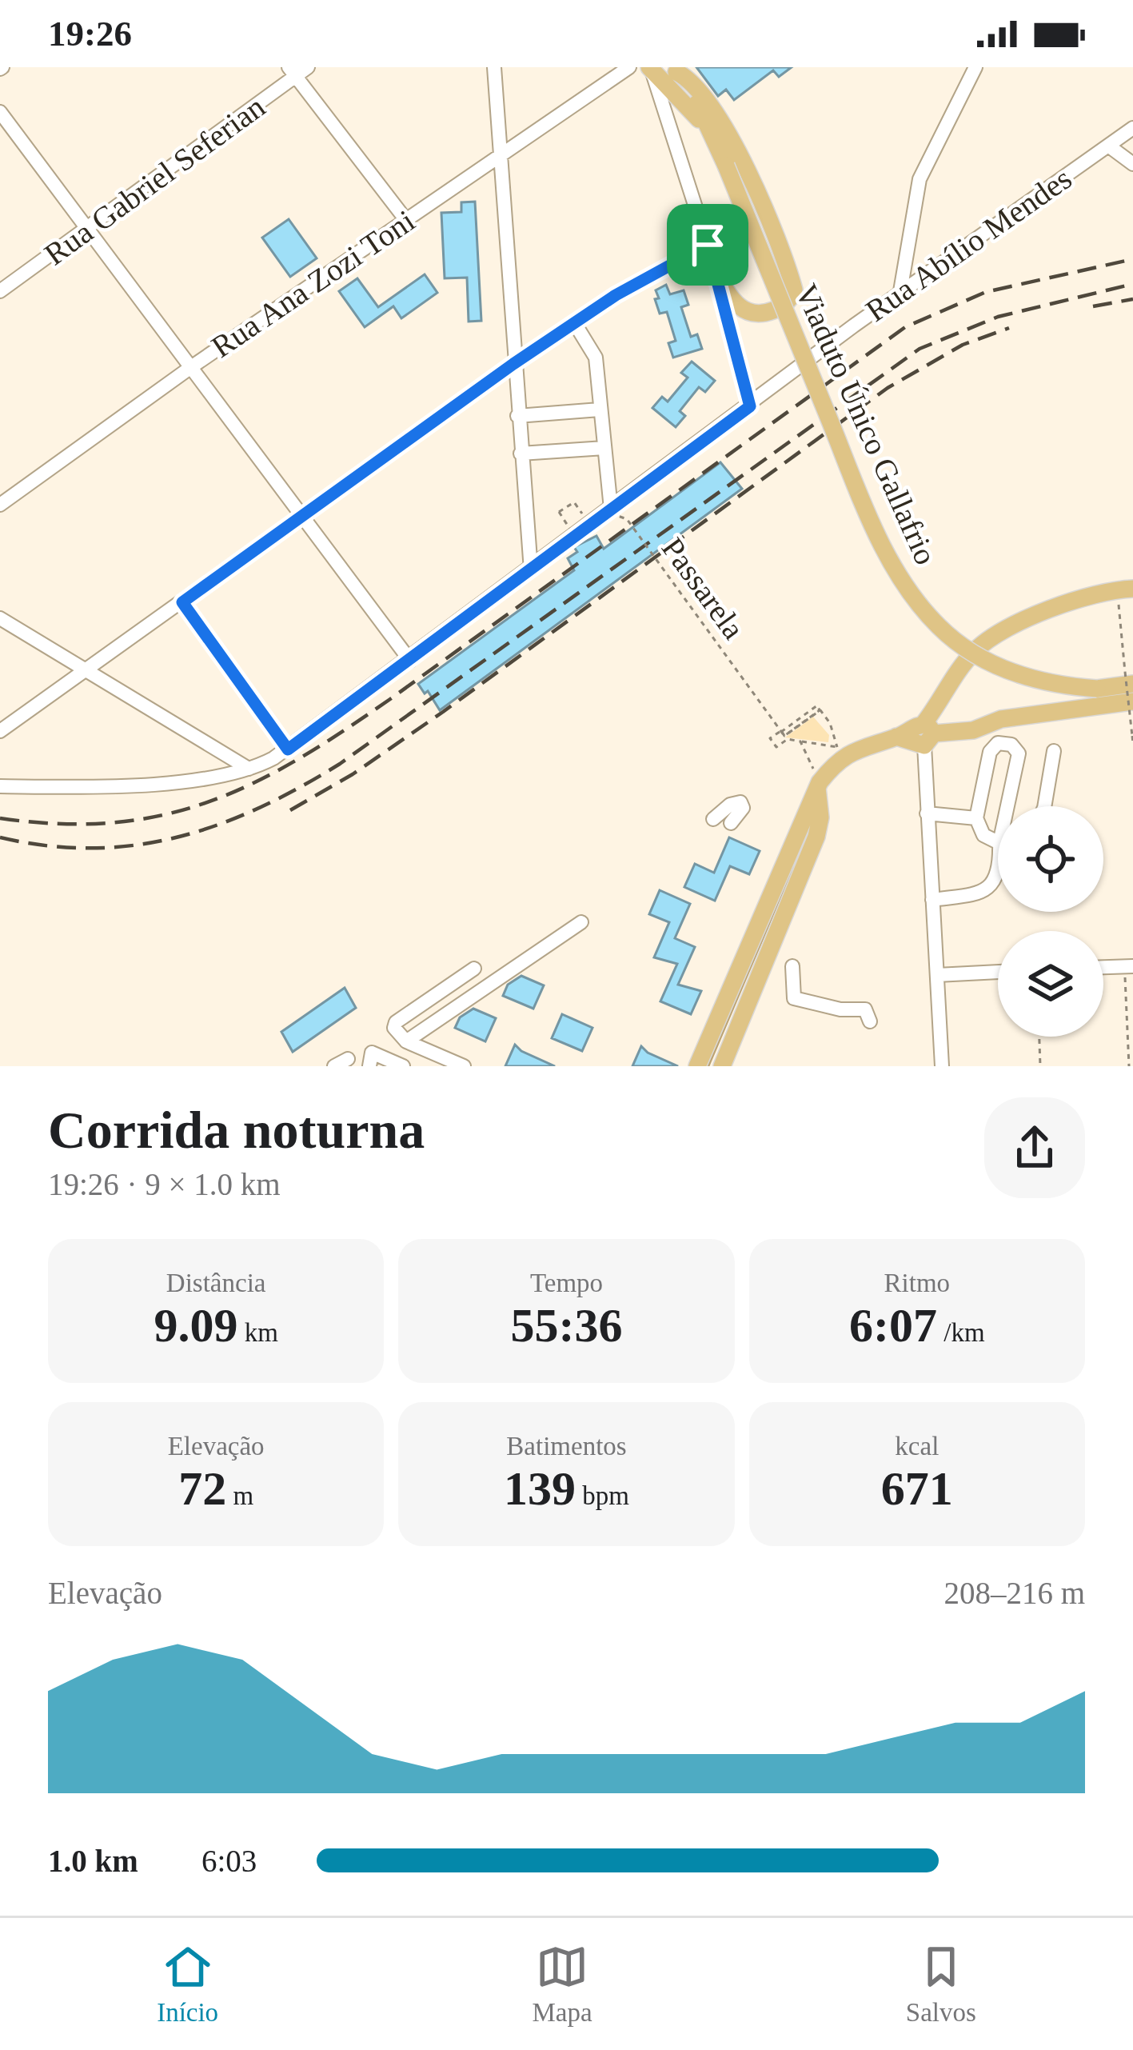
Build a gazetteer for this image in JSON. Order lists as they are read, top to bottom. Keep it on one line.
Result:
{"streets":{"main road":["Viaduto Único Gallafrio"],"street":["Rua Gabriel Seferian","Rua Abílio Mendes","Rua Ana Zozi Toni"],"path":["Passarela"]},"page":{"status":"19:26","heading":["Corrida noturna","19:26 · 9 × 1.0 km"],"stats":[["Distância","9.09 km"],["Tempo","55:36"],["Ritmo","6:07 /km"],["Elevação","72 m"],["Batimentos","139 bpm"],["kcal","671"]],"chart":["Elevação","208–216 m"],"list":[{"name":"1.0 km","note":"6:03"}],"tabs":["Início","Mapa","Salvos"]}}
